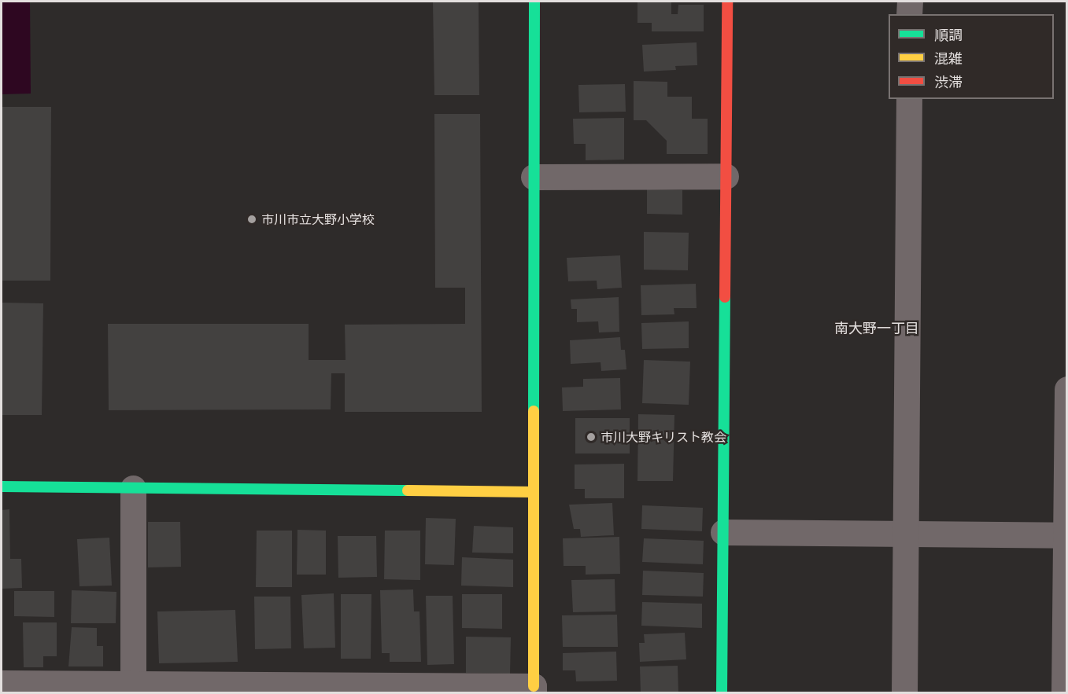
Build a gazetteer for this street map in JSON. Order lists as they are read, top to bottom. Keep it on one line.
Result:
{"districts":["南大野一丁目"],"places":["市川市立大野小学校","市川大野キリスト教会"],"legend":["順調","混雑","渋滞"]}
